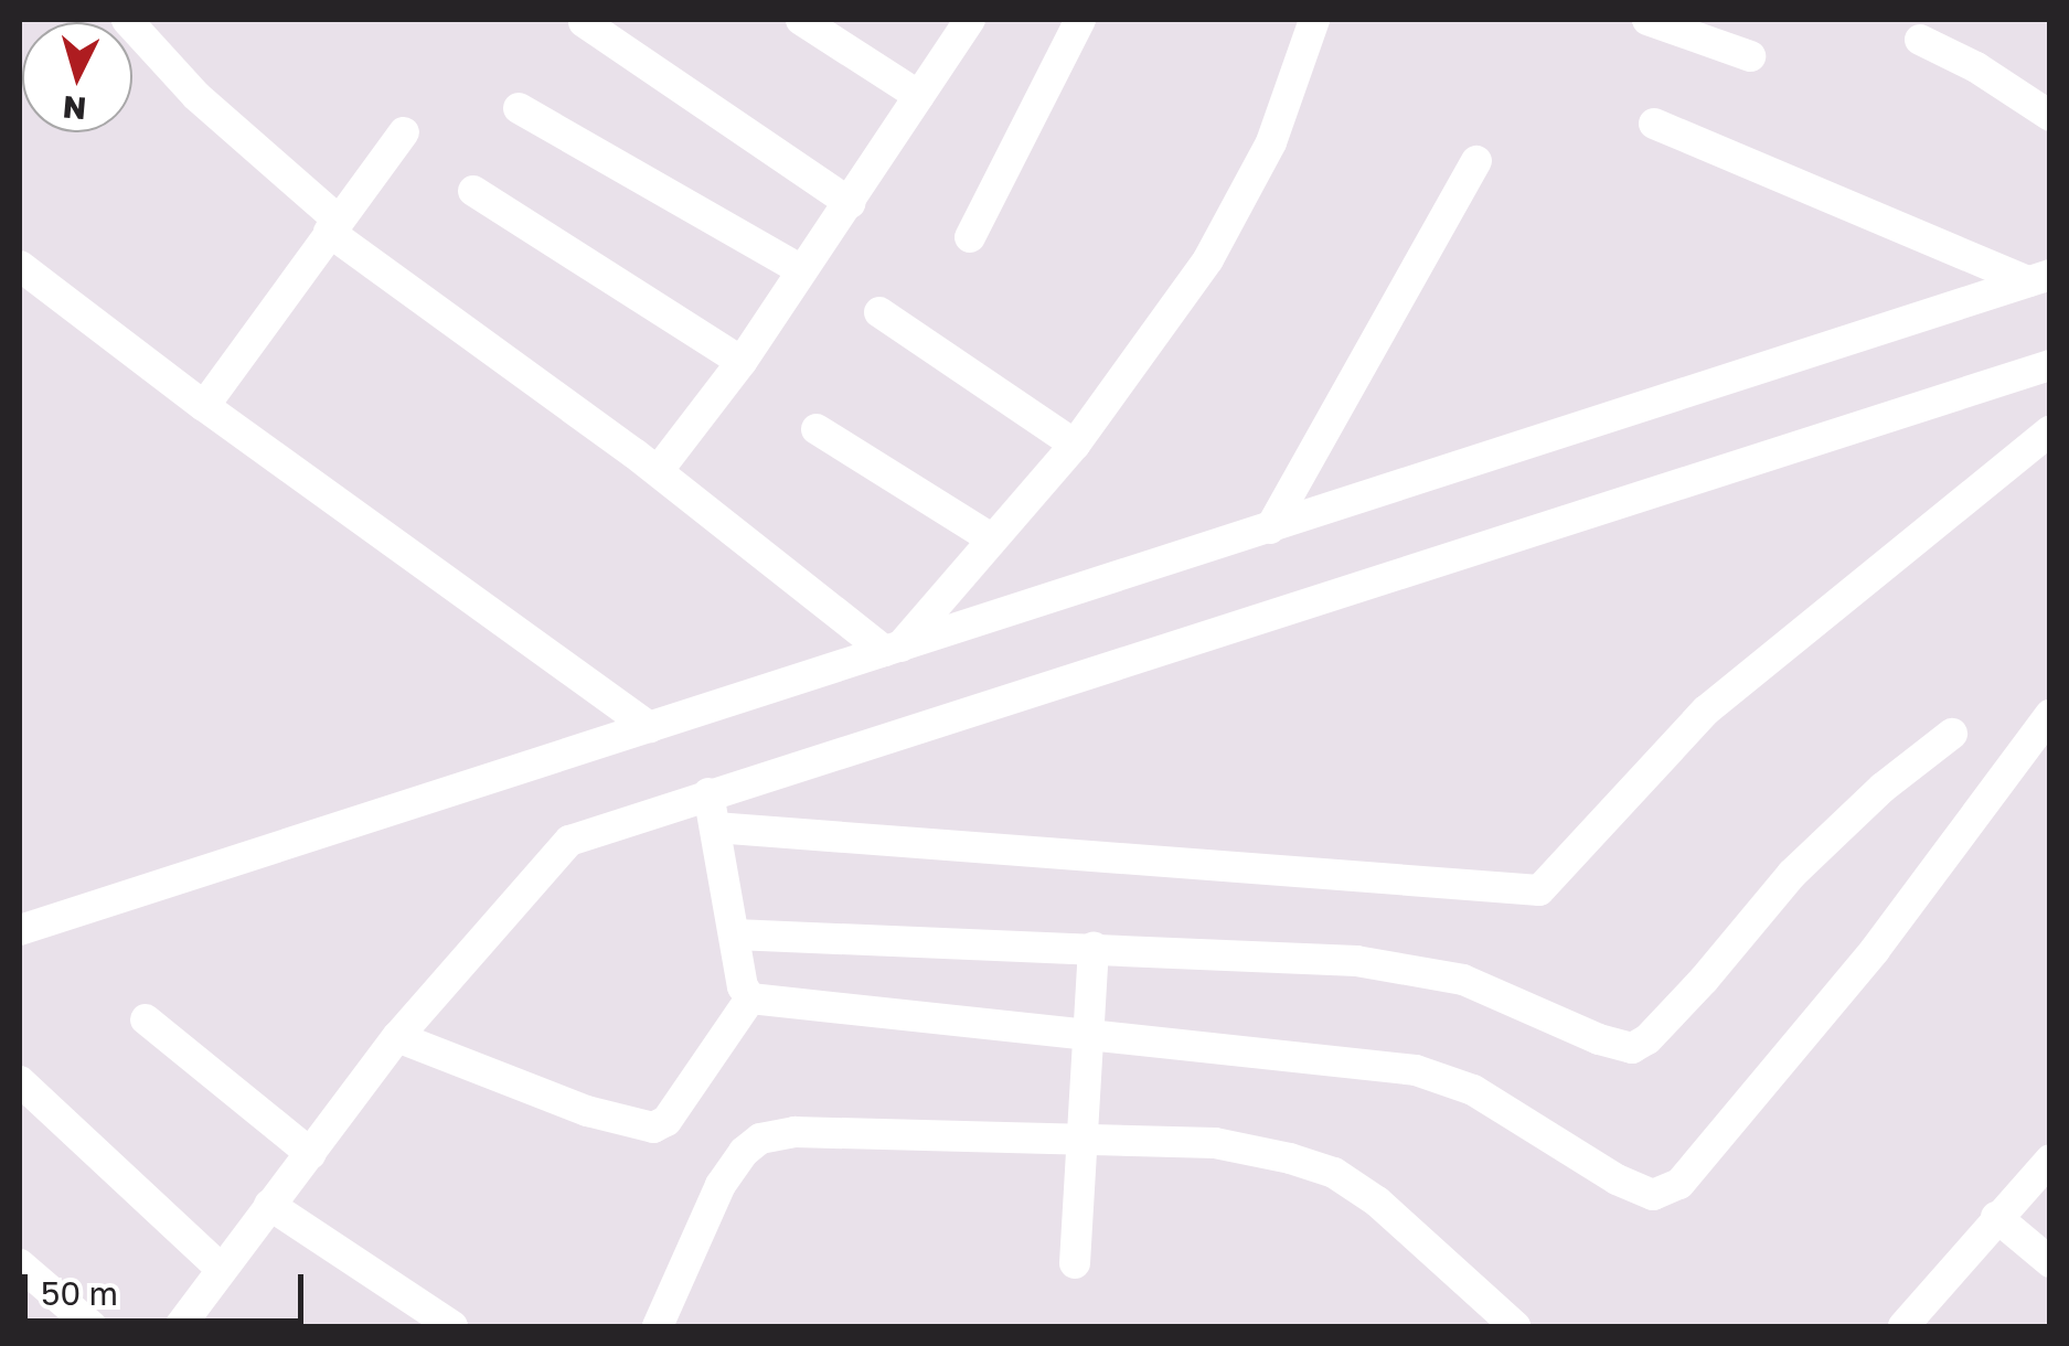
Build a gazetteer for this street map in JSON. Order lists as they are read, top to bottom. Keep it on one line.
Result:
{"scale_bar":"50 m","north":"bottom"}
